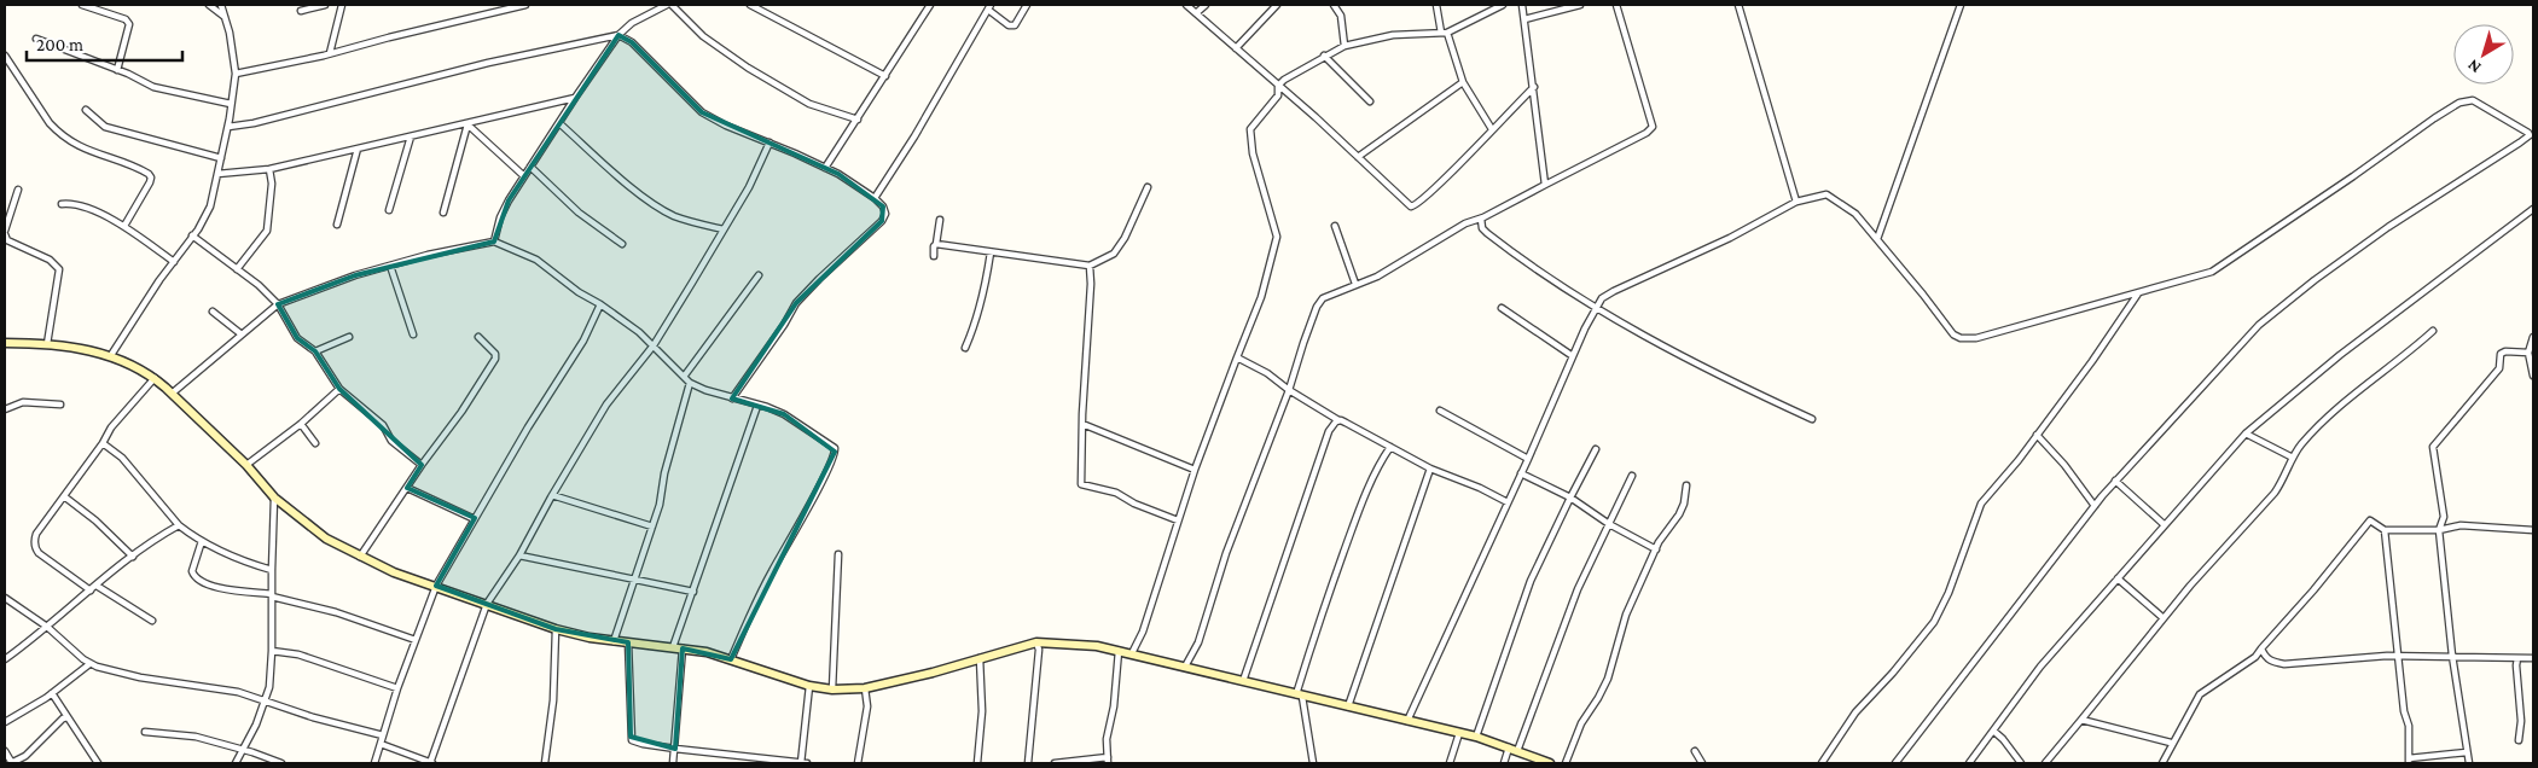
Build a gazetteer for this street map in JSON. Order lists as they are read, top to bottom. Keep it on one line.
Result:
{"scale_bar":"200 m","north":"bottom left"}
